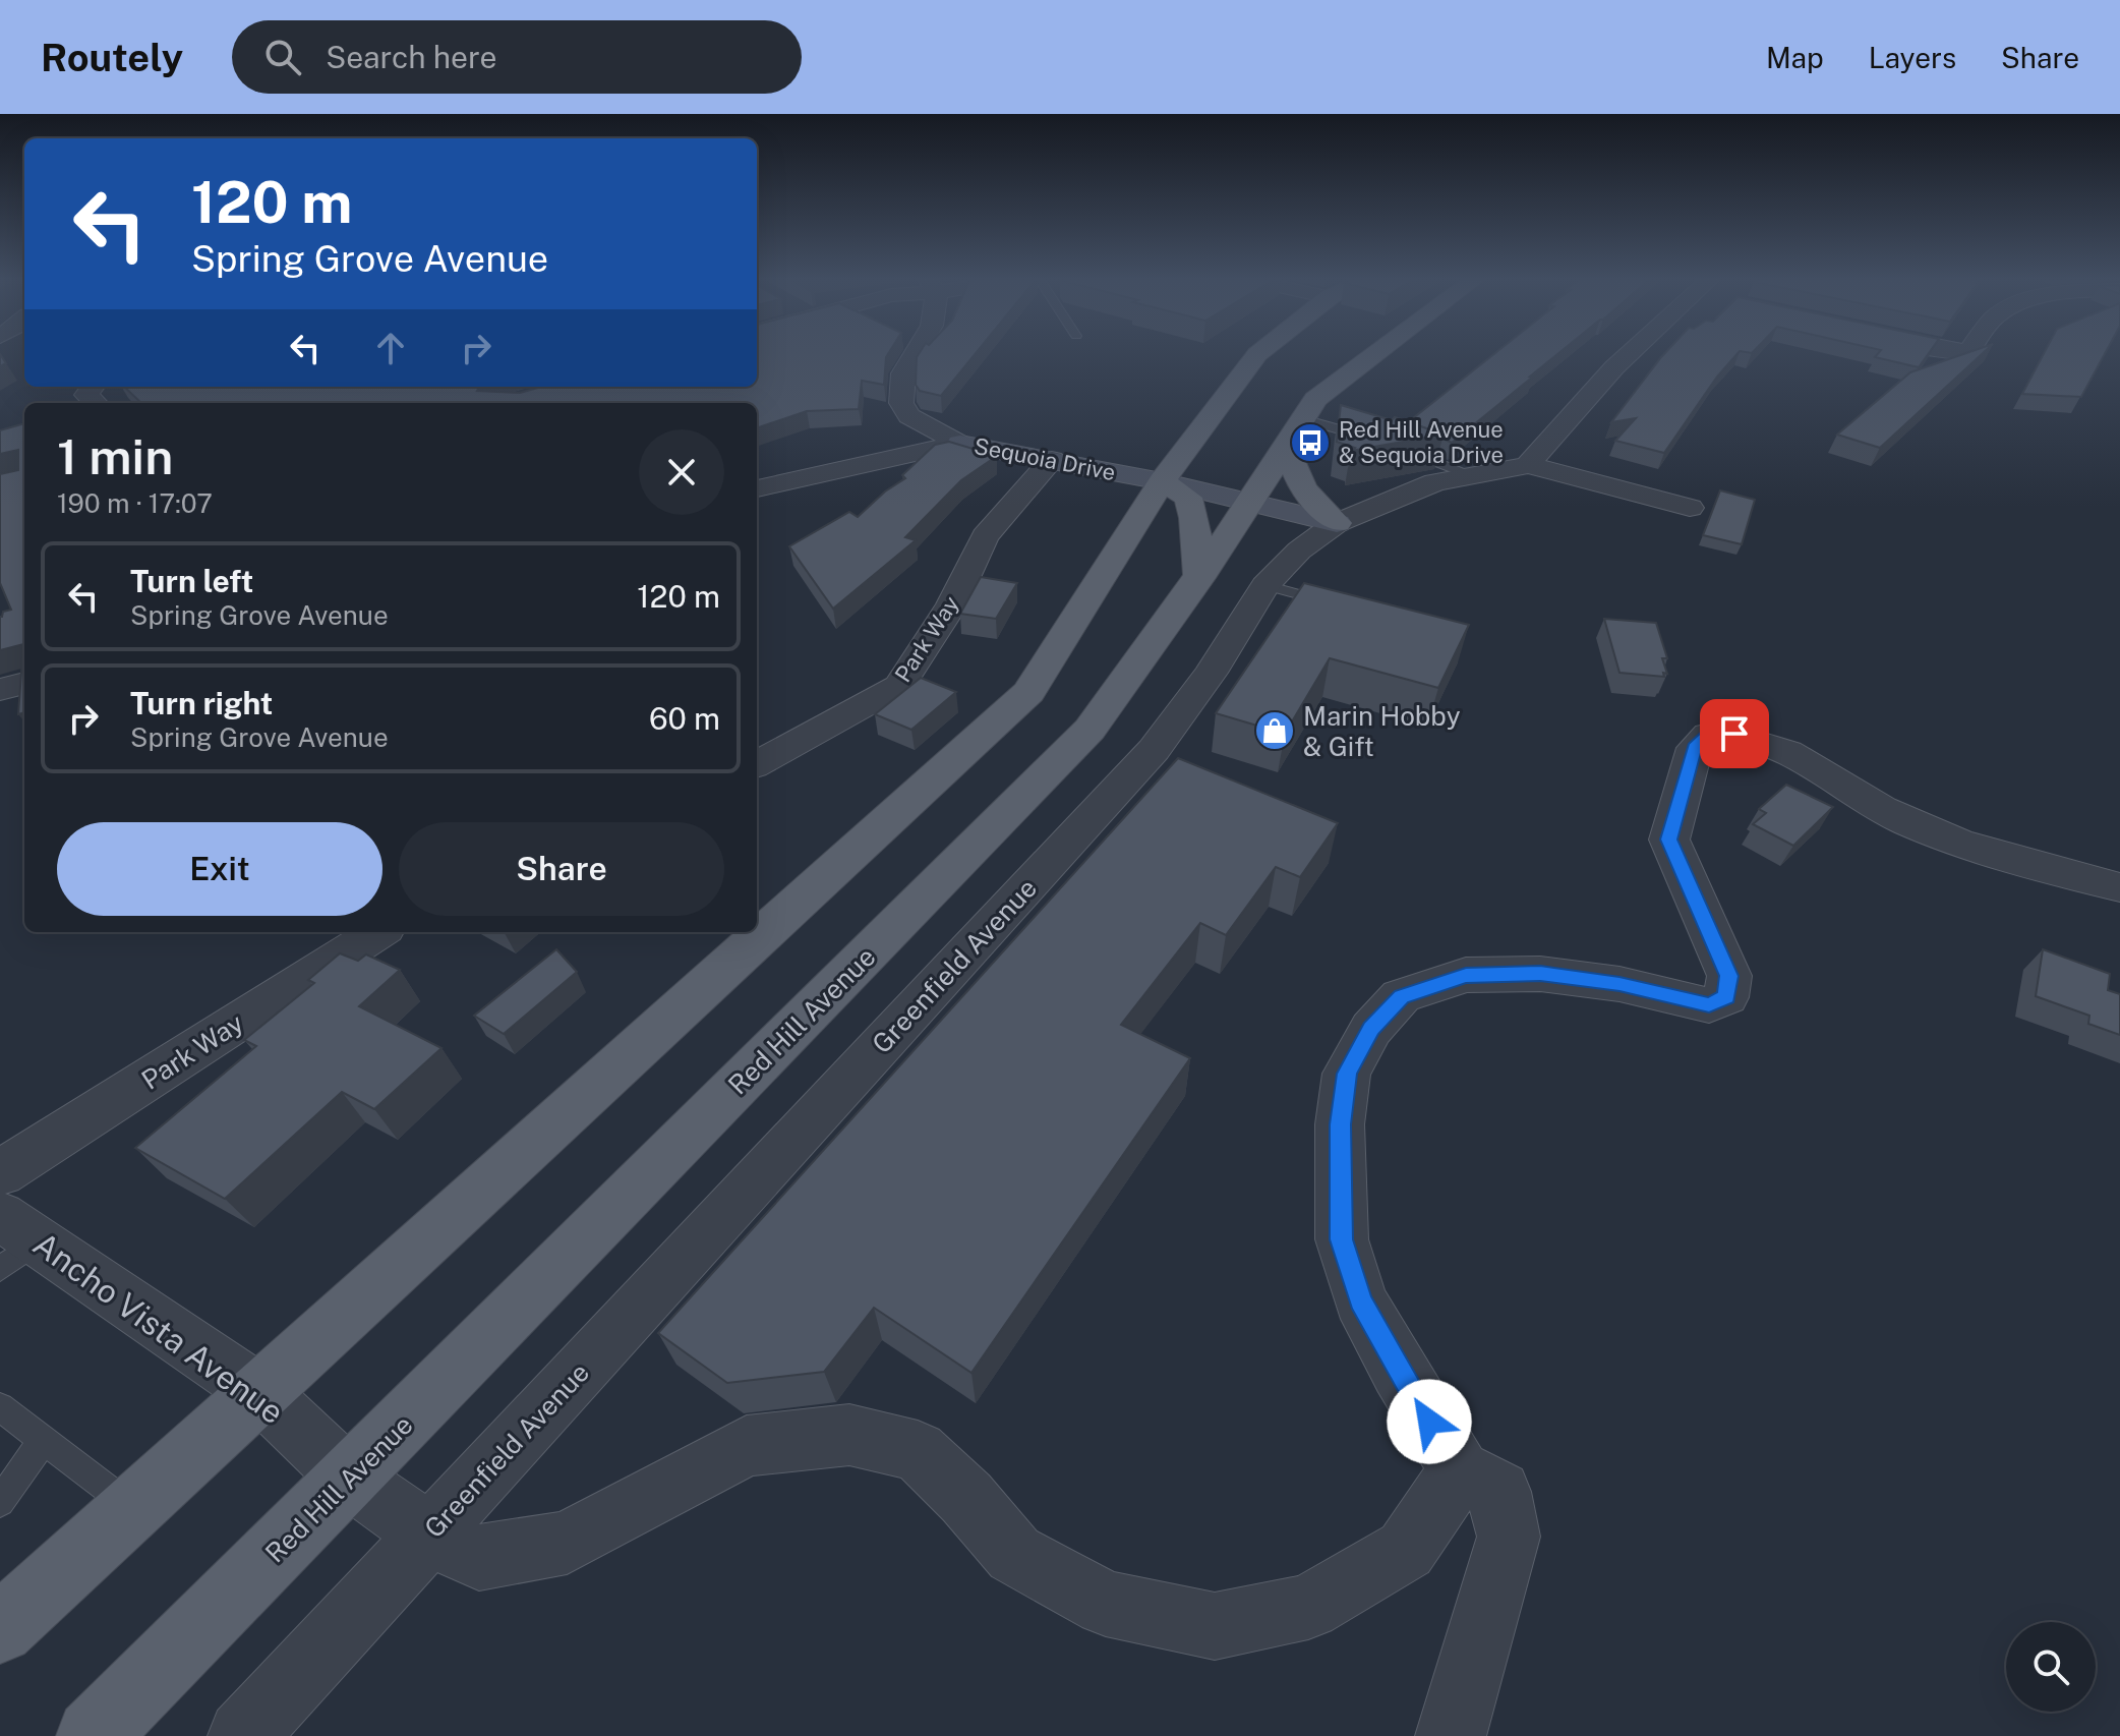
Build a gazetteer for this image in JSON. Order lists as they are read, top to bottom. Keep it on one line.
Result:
{"streets":{"main road":["Red Hill Avenue"],"street":["Sequoia Drive","Park Way","Greenfield Avenue","Ancho Vista Avenue"]},"crossings":[["Sequoia Drive","Park Way"],["Sequoia Drive","Greenfield Avenue"],["Sequoia Drive","Red Hill Avenue"],["Greenfield Avenue","Ancho Vista Avenue"],["Red Hill Avenue","Ancho Vista Avenue"]],"places":{"bus stop":["Red Hill Avenue & Sequoia Drive"],"shop":["Marin Hobby & Gift"]},"page":{"header":"Routely","search":"Search here","nav":["Map","Layers","Share"],"turn":["120 m","Spring Grove Avenue"],"heading":["1 min","190 m · 17:07"],"list":[{"name":"Turn left","note":"Spring Grove Avenue","value":"120 m"},{"name":"Turn right","note":"Spring Grove Avenue","value":"60 m"}],"buttons":["Exit","Share"]}}
